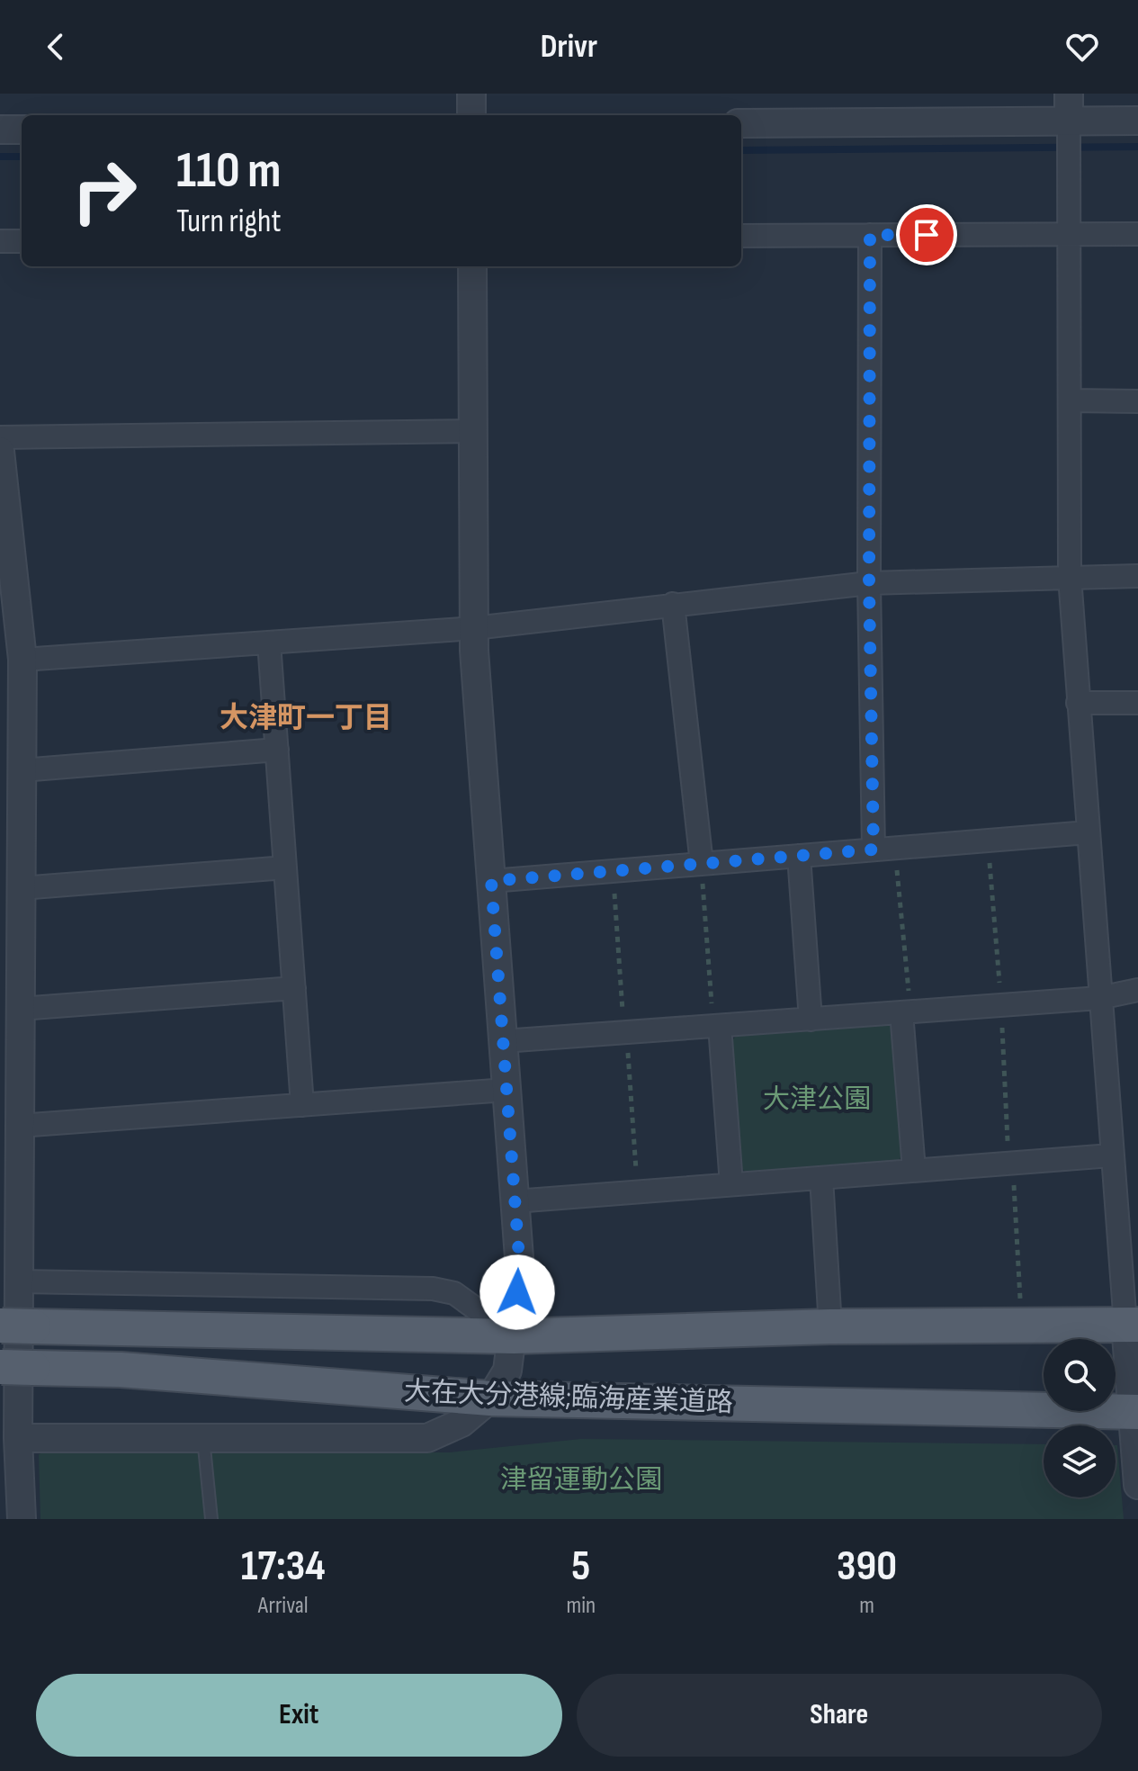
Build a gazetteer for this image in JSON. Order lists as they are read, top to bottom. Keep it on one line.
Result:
{"streets":{"main road":["大在大分港線;臨海産業道路"]},"districts":["大津町一丁目"],"parks":["大津公園","津留運動公園"],"page":{"header":"Drivr","turn":["110 m","Turn right"],"eta":["17:34","Arrival","5","min","390","m"],"buttons":["Exit","Share"]}}
